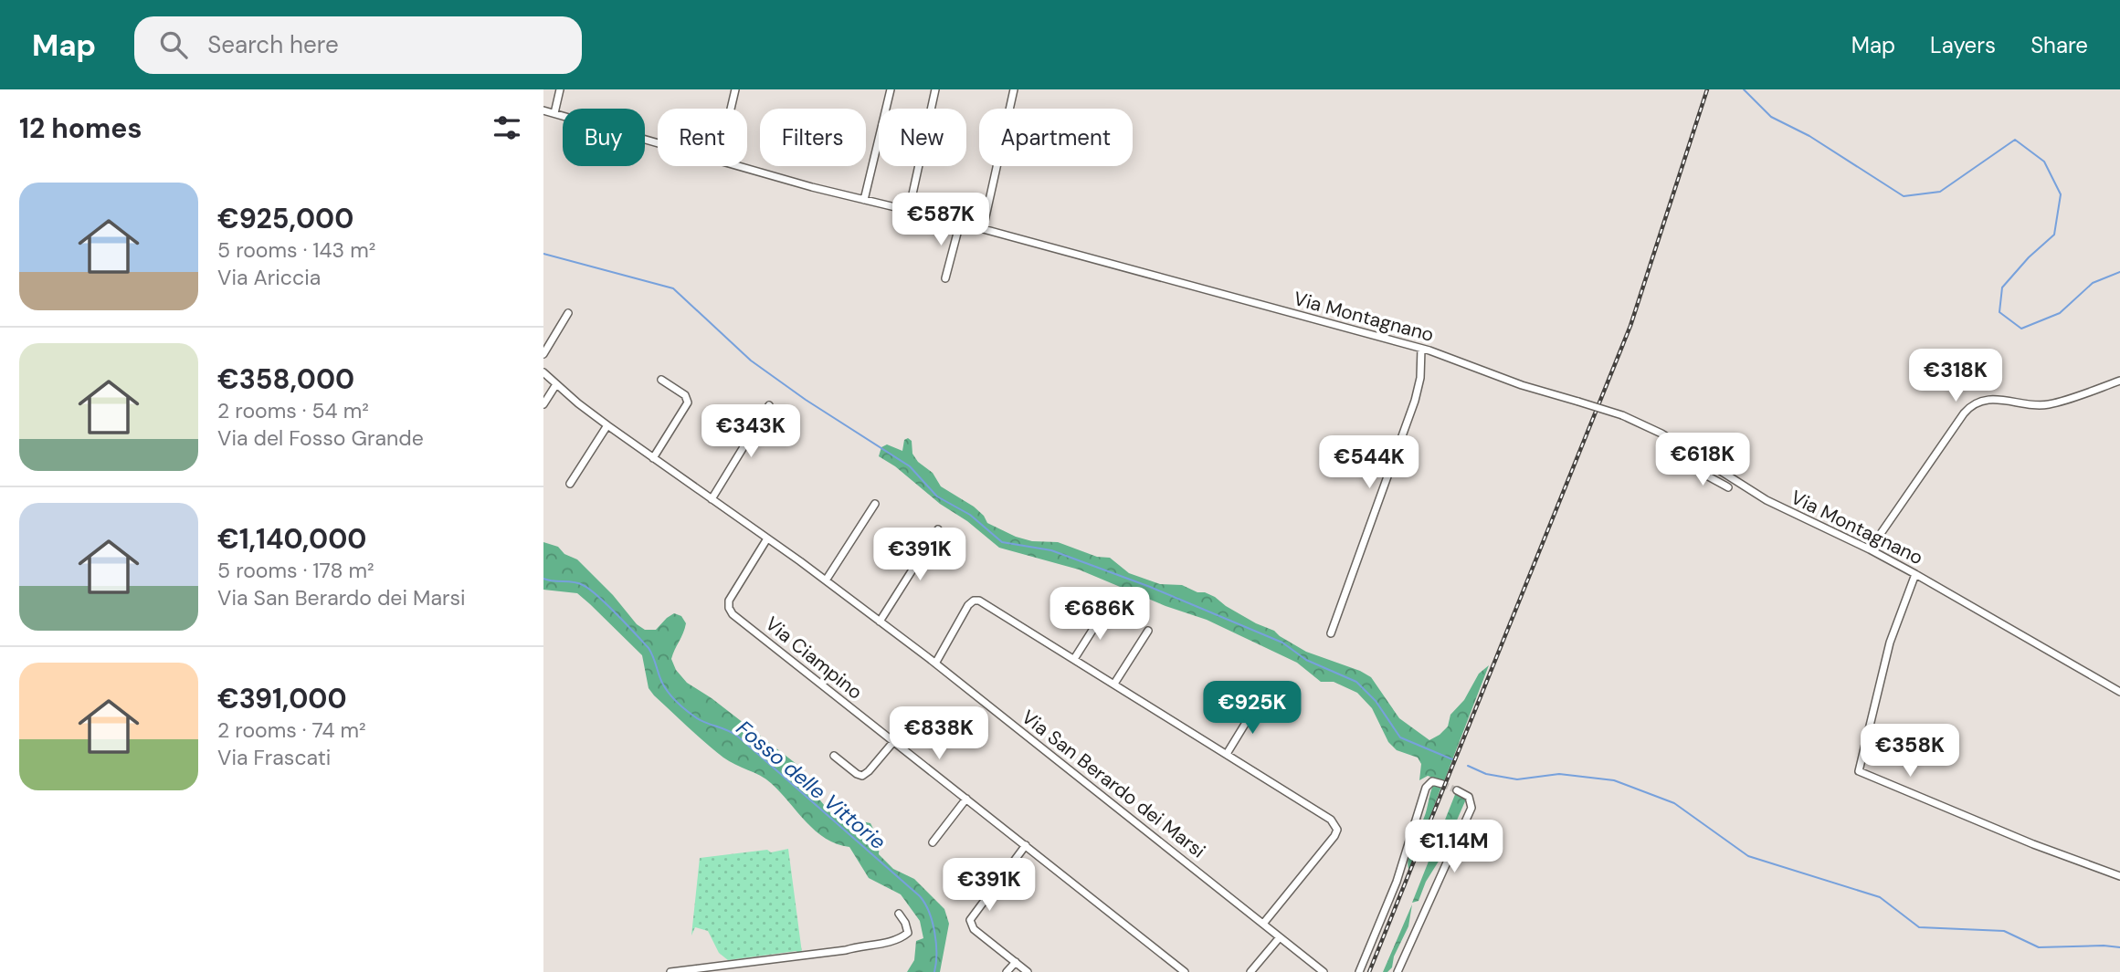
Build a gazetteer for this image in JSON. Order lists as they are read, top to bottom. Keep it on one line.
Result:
{"streets":{"street":["Via Montagnano","Via Ciampino","Via San Berardo dei Marsi"]},"crossings":[["Via Ciampino","Via San Berardo dei Marsi"]],"water":["Fosso delle Vittorie"],"page":{"header":"Map","search":"Search here","nav":["Map","Layers","Share"],"heading":"12 homes","chip":["Buy","Rent","Filters","New","Apartment"],"list":[{"name":"€925,000","note":"5 rooms · 143 m² · Via Ariccia"},{"name":"€358,000","note":"2 rooms · 54 m² · Via del Fosso Grande"},{"name":"€1,140,000","note":"5 rooms · 178 m² · Via San Berardo dei Marsi"},{"name":"€391,000","note":"2 rooms · 74 m² · Via Frascati"}],"price":["€587K","€318K","€343K","€618K","€544K","€391K","€686K","€925K","€838K","€358K","€1.14M","€391K"]}}
